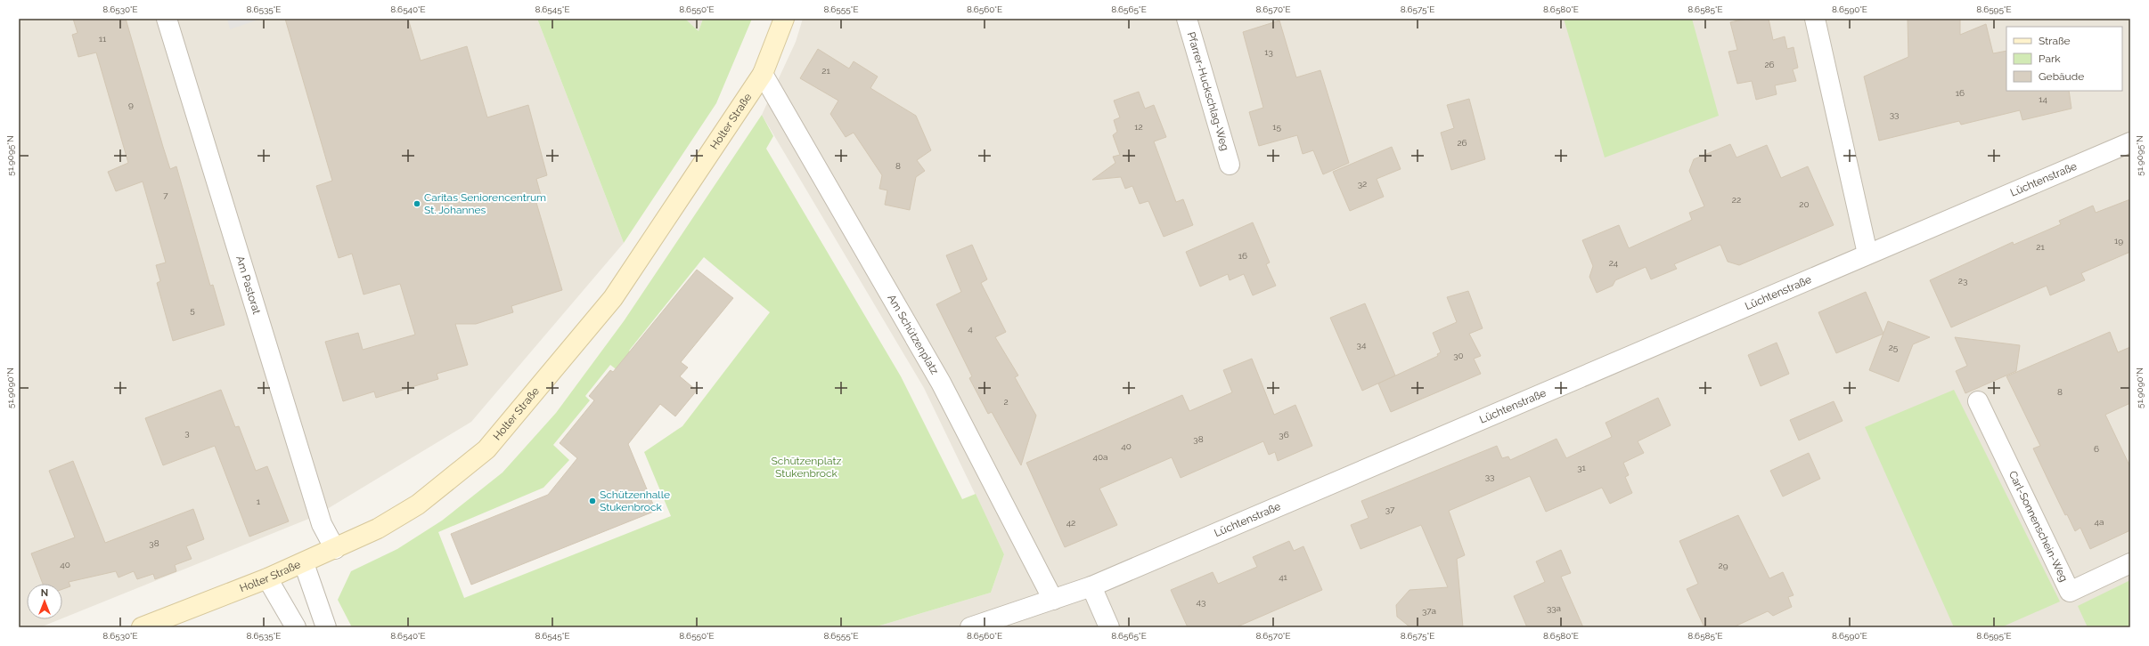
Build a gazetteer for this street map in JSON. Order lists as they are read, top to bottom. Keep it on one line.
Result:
{"streets":{"street":["Pfarrer-Huckschlag-Weg","Holter Straße","Lüchtenstraße","Am Pastorat","Am Schützenplatz","Carl-Sonnenschein-Weg"]},"crossings":[["Holter Straße","Am Pastorat"],["Holter Straße","Am Schützenplatz"],["Lüchtenstraße","Am Schützenplatz"]],"parks":["Schützenplatz Stukenbrock"],"places":["Caritas Seniorencentrum St. Johannes","Schützenhalle Stukenbrock"],"house_numbers":["11","13","26","21","16","14","9","33","12","15","26","8","32","7","22","20","19","21","16","24","23","5","4","34","25","30","8","2","3","36","38","40","6","40a","31","33","1","37","4a","42","38","40","29","41","43","33a","37a"],"legend":["Straße","Park","Gebäude"],"north":"top","coordinates":["8.6530°E","8.6535°E","8.6540°E","8.6545°E","8.6550°E","8.6555°E","8.6560°E","8.6565°E","8.6570°E","8.6575°E","8.6580°E","8.6585°E","8.6590°E","8.6595°E","51.9095°N","51.9090°N"]}
